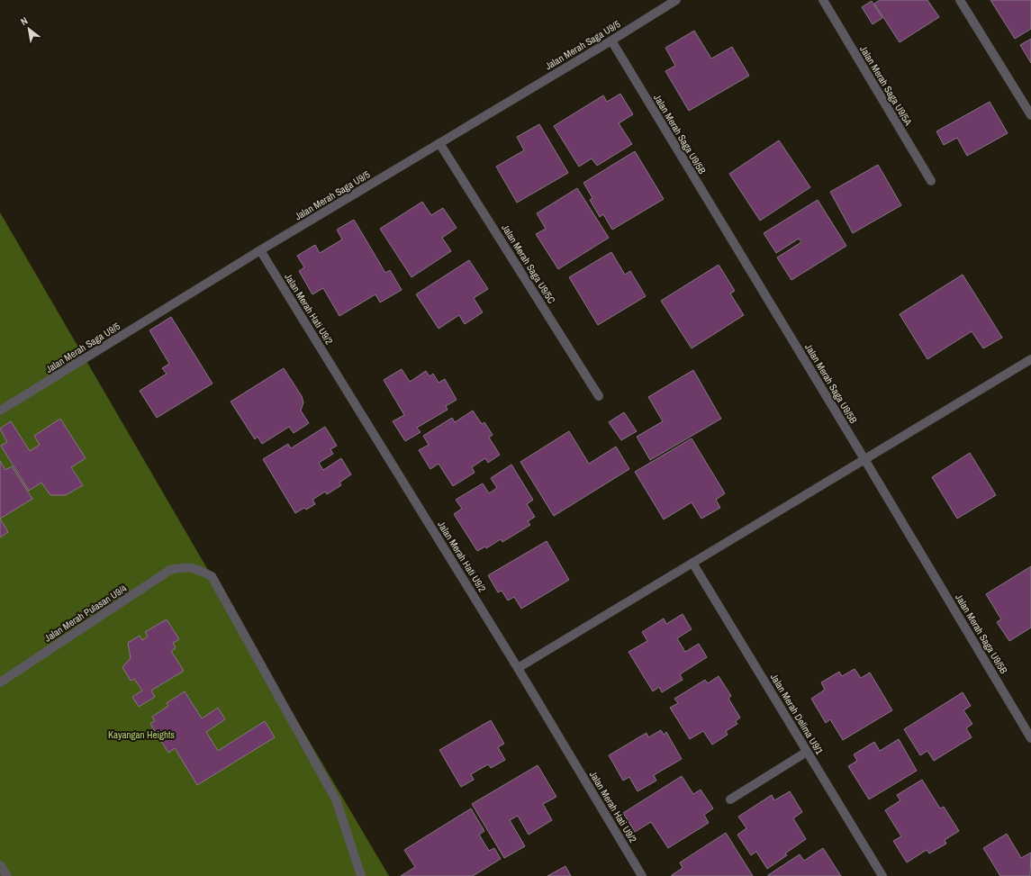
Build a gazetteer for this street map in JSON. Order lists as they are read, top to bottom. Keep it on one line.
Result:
{"streets":{"street":["Jalan Merah Saga U9/5","Jalan Merah Saga U9/5A","Jalan Merah Saga U9/5B","Jalan Merah Saga U9/5C","Jalan Merah Hati U9/2","Jalan Merah Pulasan U9/4","Jalan Merah Delima U9/1"]},"crossings":[["Jalan Merah Saga U9/5","Jalan Merah Saga U9/5B"],["Jalan Merah Saga U9/5","Jalan Merah Saga U9/5C"],["Jalan Merah Saga U9/5","Jalan Merah Hati U9/2"]],"parks":["Kayangan Heights"],"north":"top left"}
